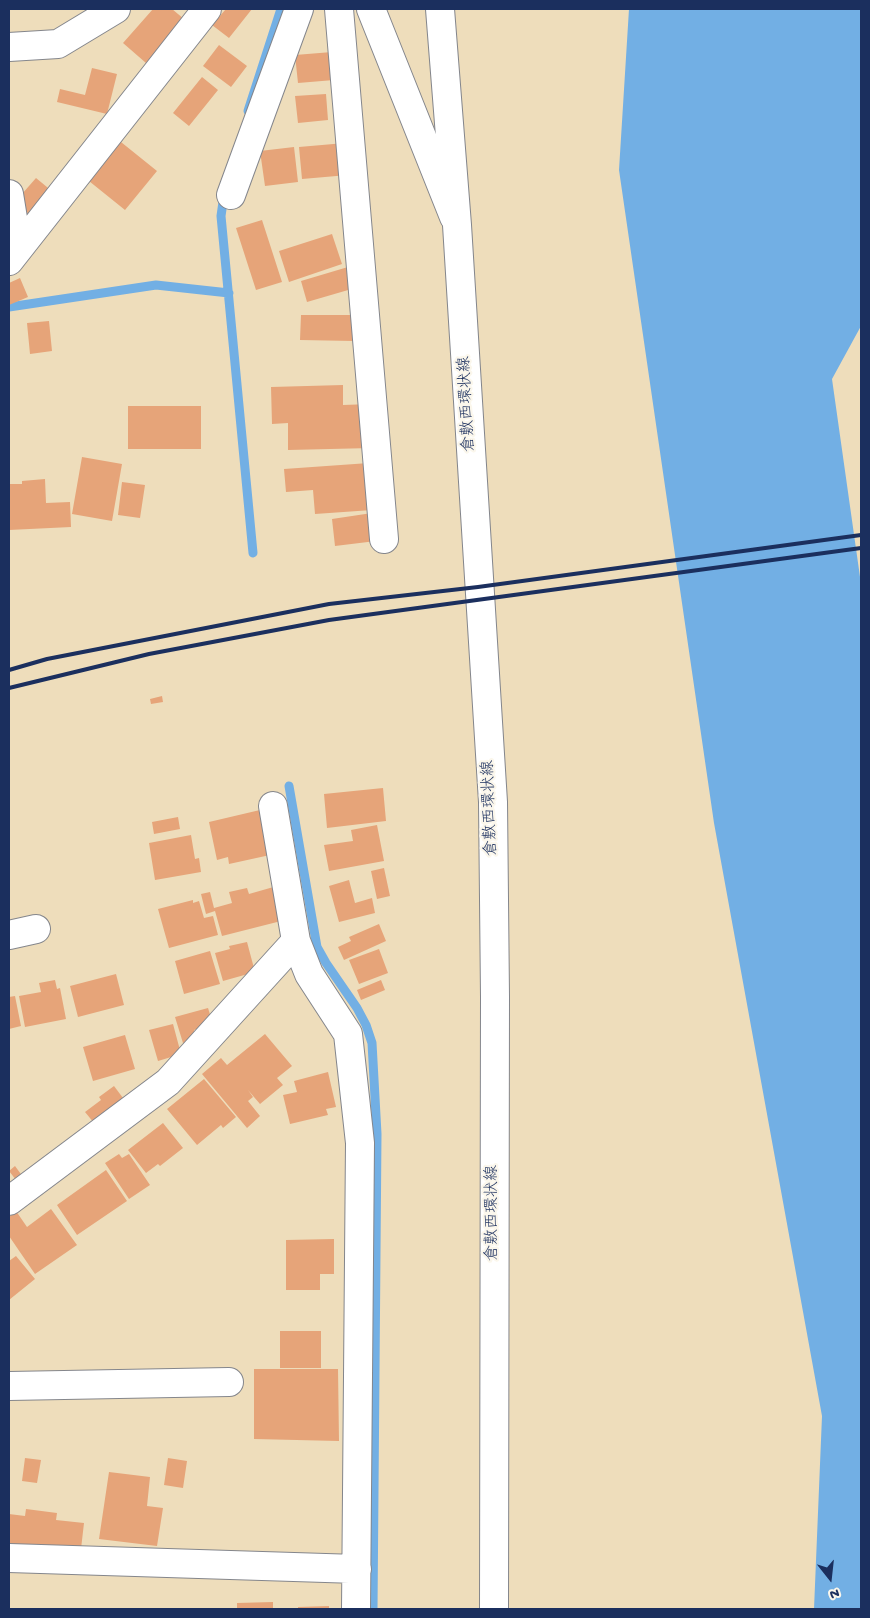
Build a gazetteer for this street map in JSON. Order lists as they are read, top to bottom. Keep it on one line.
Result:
{"streets":{"street":["倉敷西環状線"]},"north":"bottom"}
